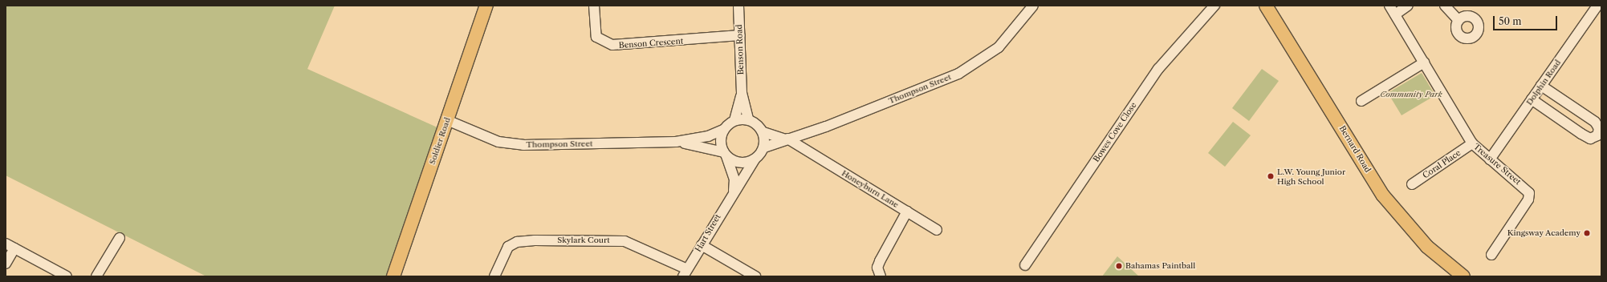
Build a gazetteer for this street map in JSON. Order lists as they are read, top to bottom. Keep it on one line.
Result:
{"streets":{"main road":["Soldier Road","Bernard Road"],"street":["Benson Crescent","Benson Road","Dolphin Road","Thompson Street","Bowes Cove Close","Coral Place","Treasure Street","Honeyburn Lane","Hart Street","Skylark Court"]},"crossings":[["Benson Crescent","Benson Road"],["Dolphin Road","Treasure Street"],["Thompson Street","Soldier Road"],["Thompson Street","Honeyburn Lane"],["Thompson Street","Hart Street"],["Coral Place","Treasure Street"],["Honeyburn Lane","Hart Street"],["Hart Street","Skylark Court"]],"parks":["Community Park"],"places":["L.W. Young Junior High School","Kingsway Academy","Bahamas Paintball"],"scale_bar":"50 m"}
